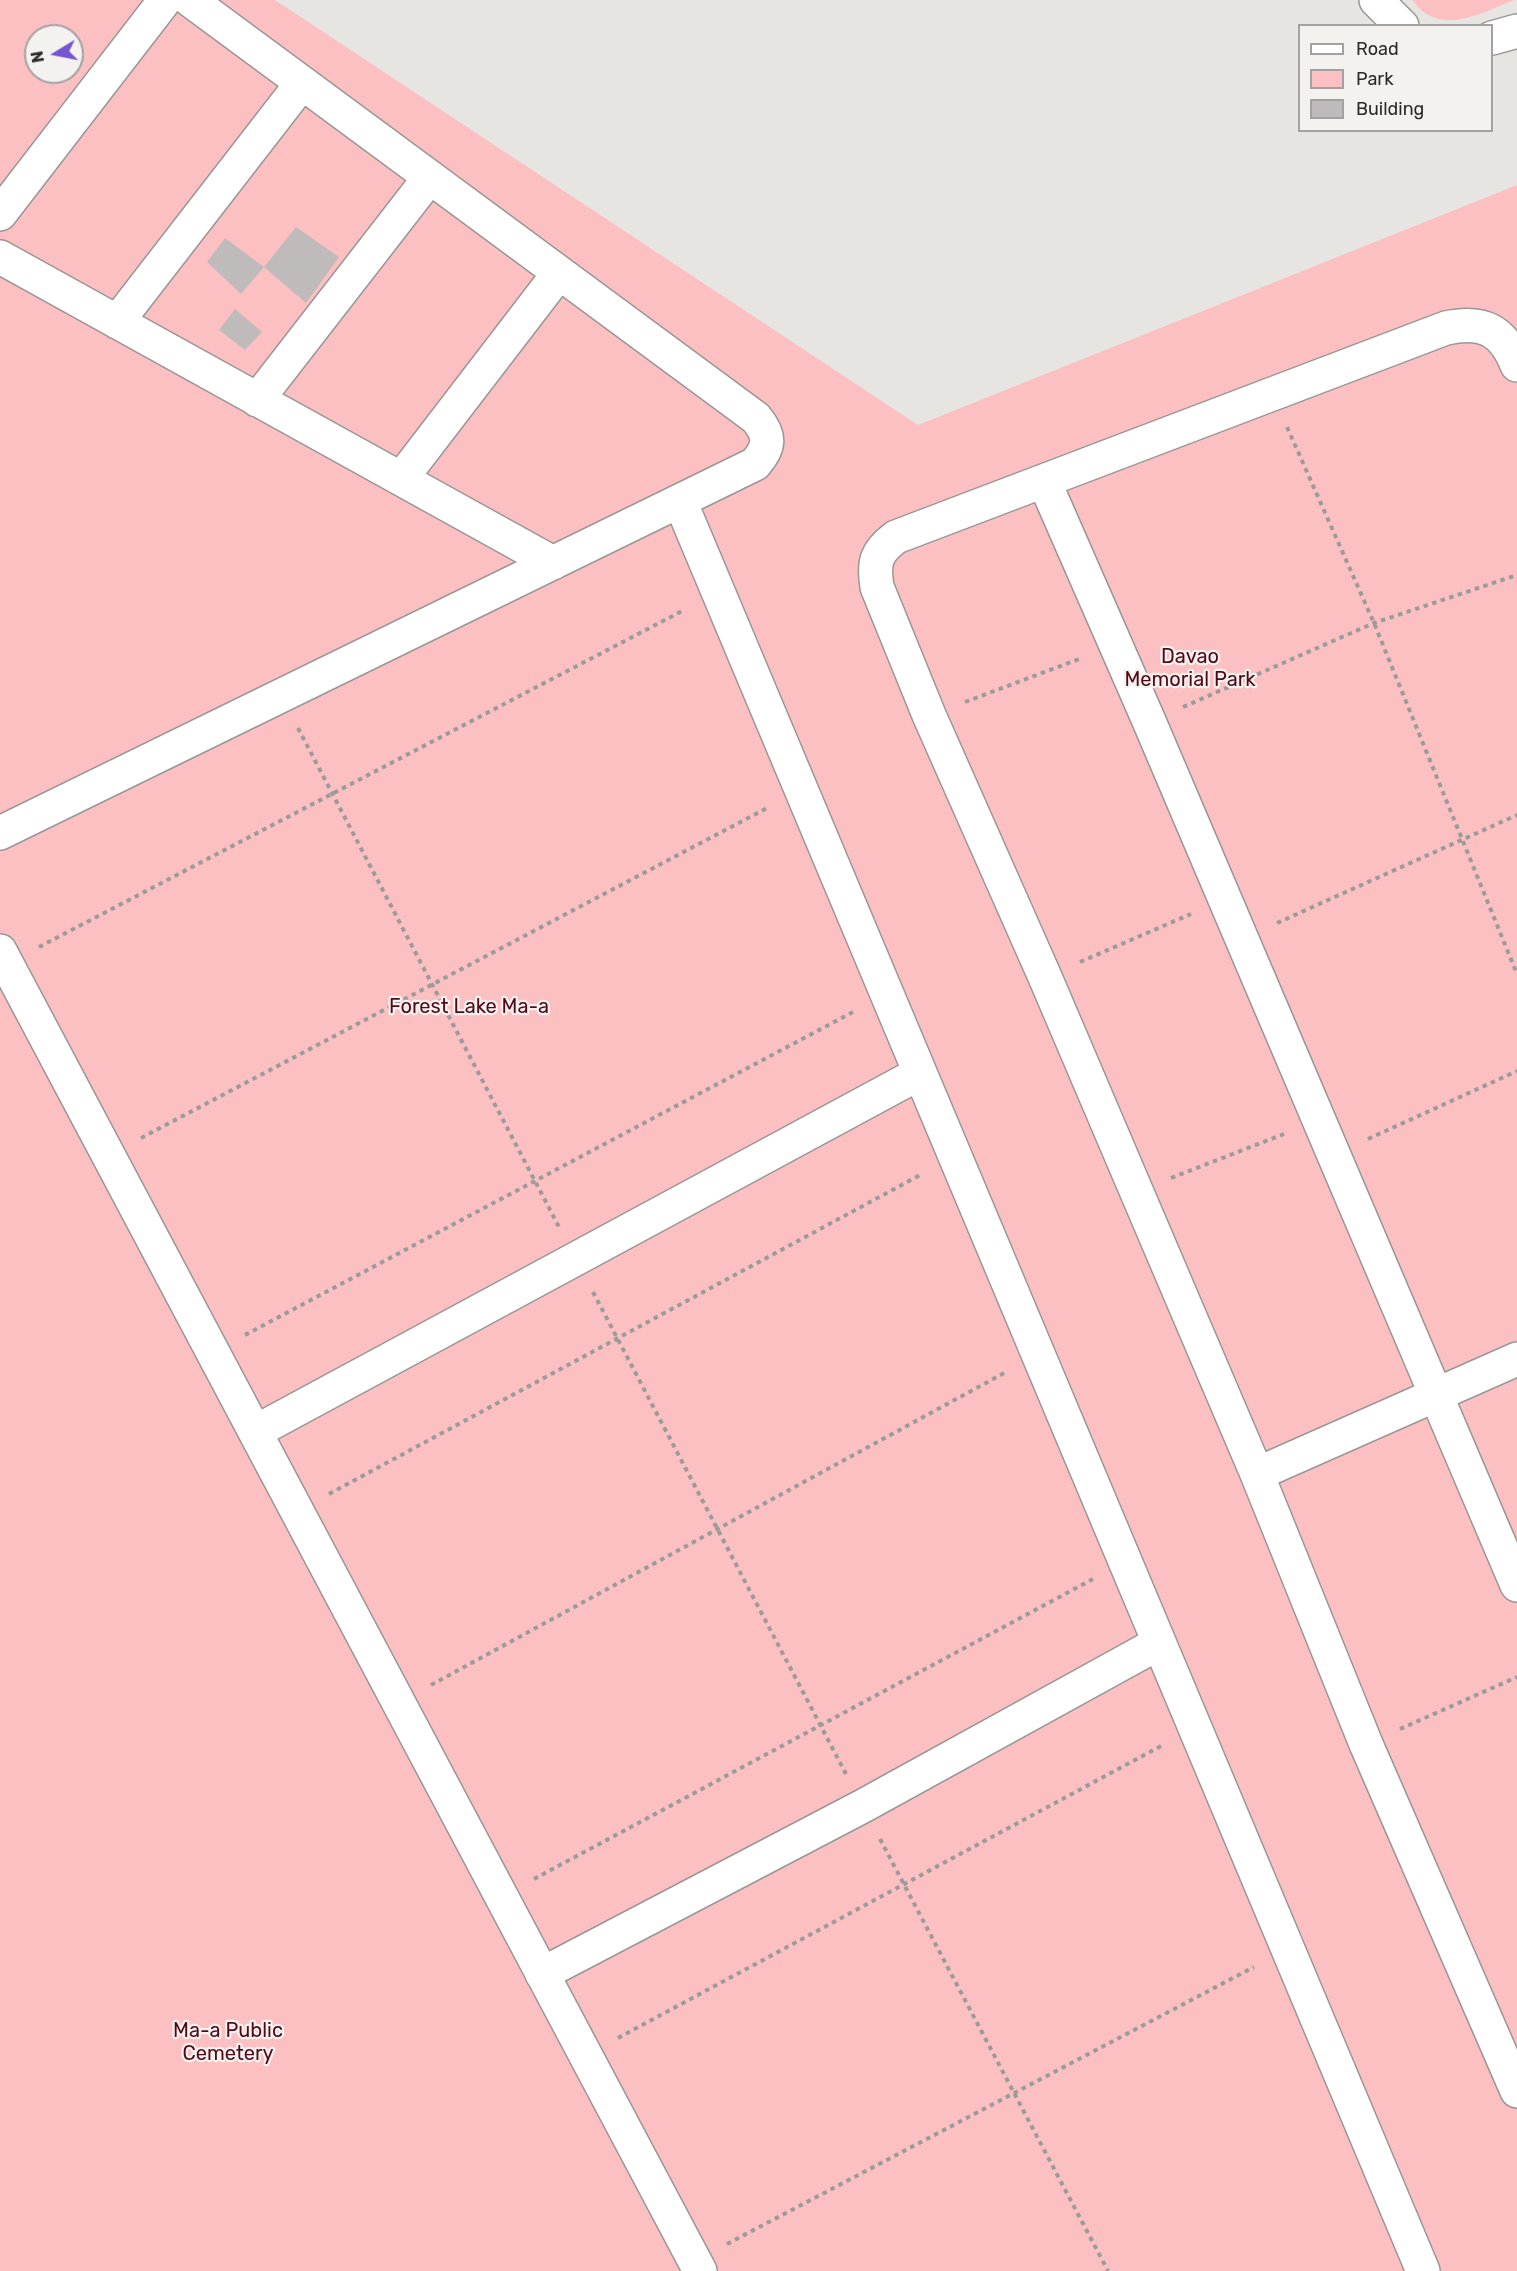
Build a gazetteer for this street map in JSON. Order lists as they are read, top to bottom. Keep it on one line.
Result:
{"parks":["Davao Memorial Park","Forest Lake Ma-a","Ma-a Public Cemetery"],"legend":["Road","Park","Building"],"north":"left"}
